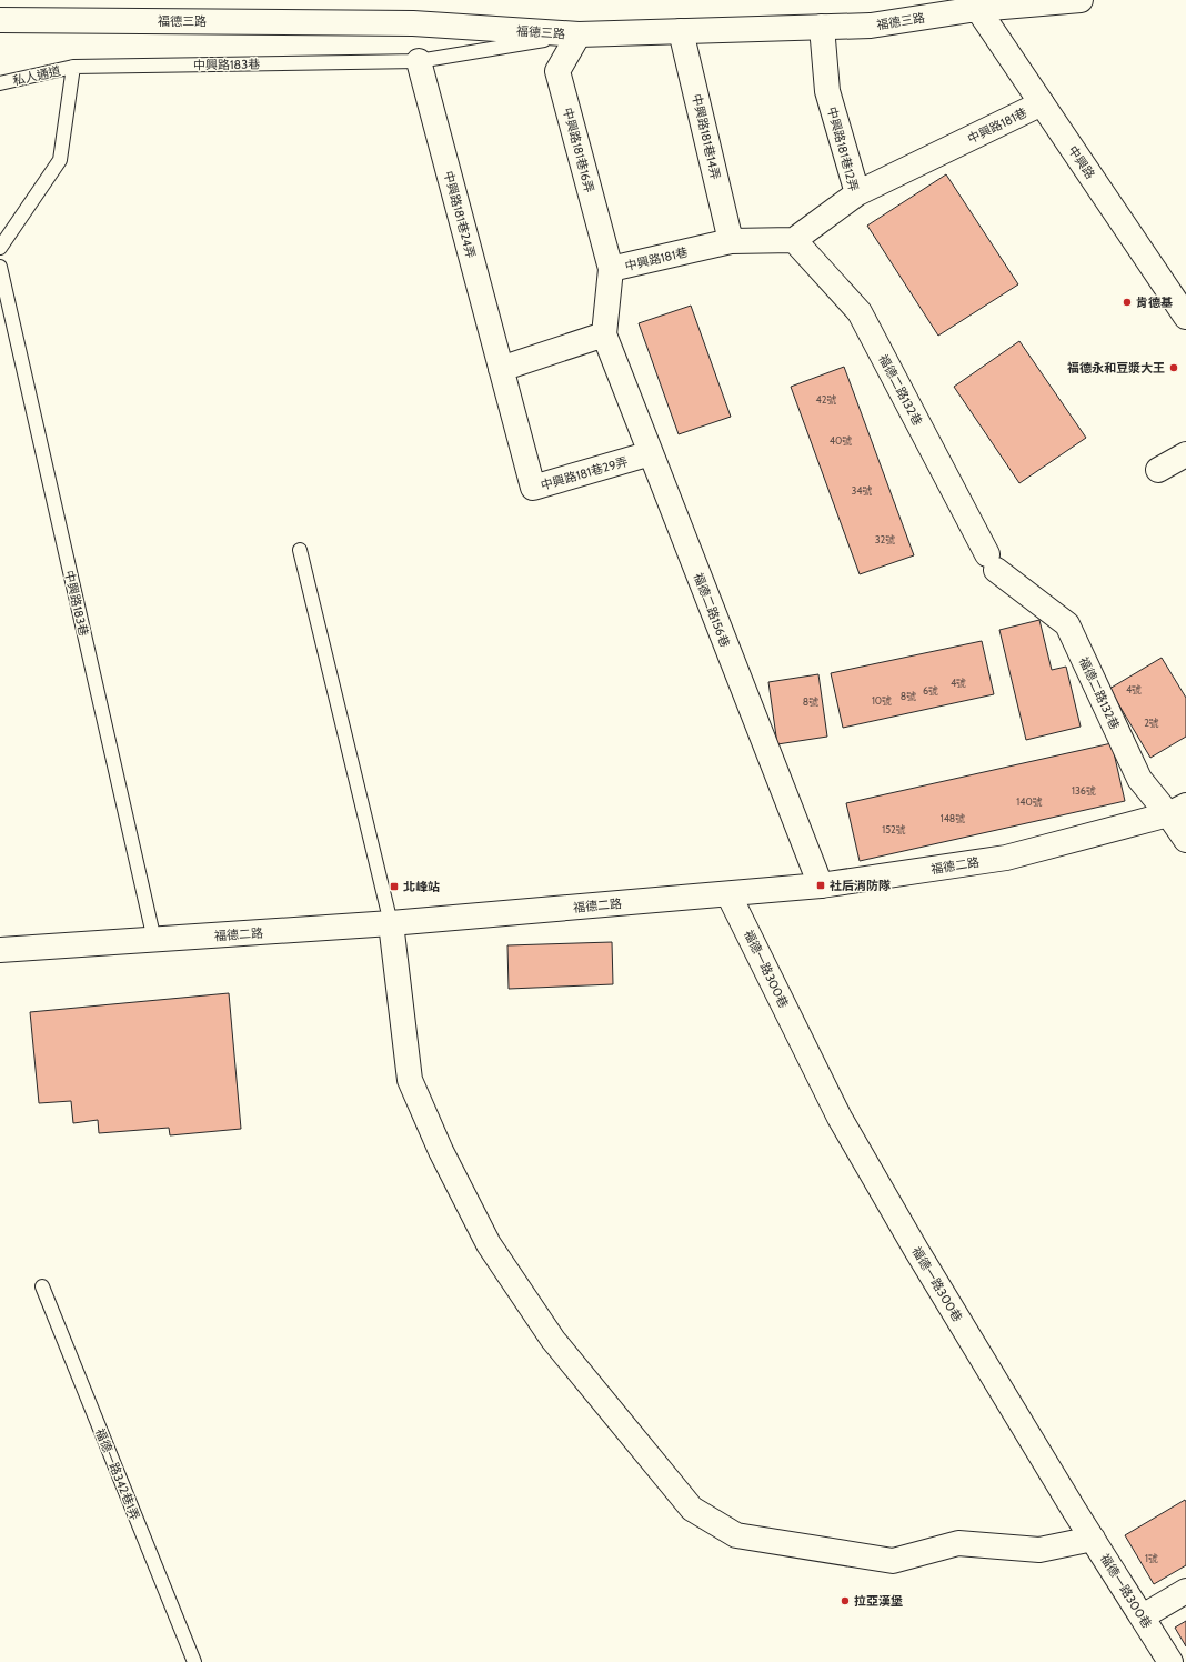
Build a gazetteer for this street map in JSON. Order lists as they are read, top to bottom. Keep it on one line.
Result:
{"streets":{"street":["福德三路","中興路181巷","中興路181巷14弄","中興路181巷12弄","中興路181巷16弄","中興路","中興路181巷24弄","福德二路132巷","中興路181巷29弄","福德二路156巷","福德二路","福德一路300巷"],"lane":["中興路183巷","私人通道","福德一路342巷1弄"]},"crossings":[["福德三路","中興路183巷"],["福德三路","中興路181巷14弄"],["福德三路","中興路181巷12弄"],["福德三路","中興路181巷16弄"],["福德三路","中興路"],["中興路183巷","私人通道"],["中興路183巷","中興路181巷16弄"],["中興路183巷","中興路181巷24弄"],["中興路183巷","福德二路"],["中興路181巷","中興路181巷14弄"],["中興路181巷","中興路181巷12弄"],["中興路181巷","中興路181巷16弄"],["中興路181巷","中興路"],["中興路181巷","福德二路132巷"],["中興路181巷","福德二路156巷"],["中興路181巷12弄","福德二路132巷"],["中興路181巷24弄","中興路181巷29弄"],["福德二路132巷","福德二路"],["中興路181巷29弄","福德二路156巷"],["福德二路156巷","福德二路"],["福德二路","福德一路300巷"]],"places":{"other":["肯德基","福德永和豆漿大王","拉亞漢堡"],"transit":["社后消防隊","北峰站"]},"house_numbers":["42號","40號","34號","32號","4號","4號","6號","8號","10號","8號","2號","136號","140號","148號","152號","1號"]}
